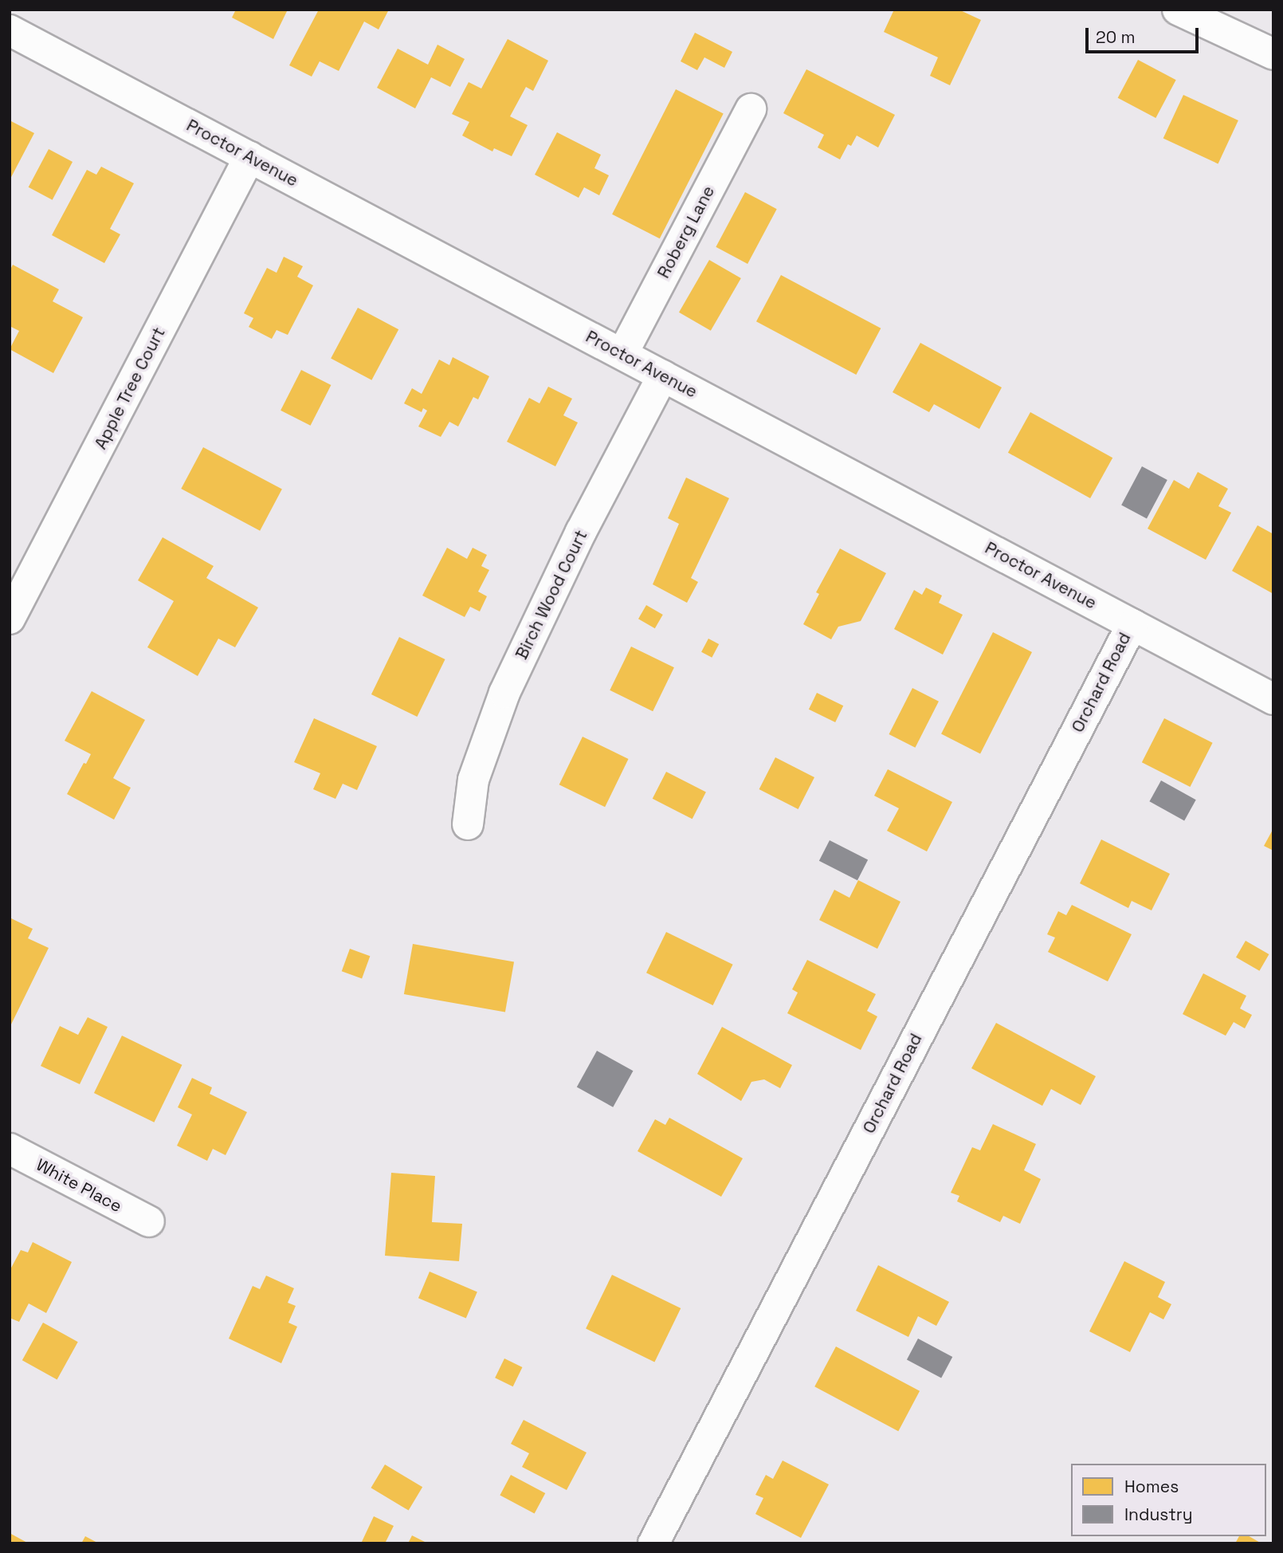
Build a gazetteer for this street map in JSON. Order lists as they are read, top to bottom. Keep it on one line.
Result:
{"streets":{"street":["Proctor Avenue","Roberg Lane","Apple Tree Court","Birch Wood Court","Orchard Road","White Place"]},"crossings":[["Proctor Avenue","Roberg Lane"],["Proctor Avenue","Apple Tree Court"],["Proctor Avenue","Birch Wood Court"],["Proctor Avenue","Orchard Road"]],"legend":["Homes","Industry"],"scale_bar":"20 m"}
